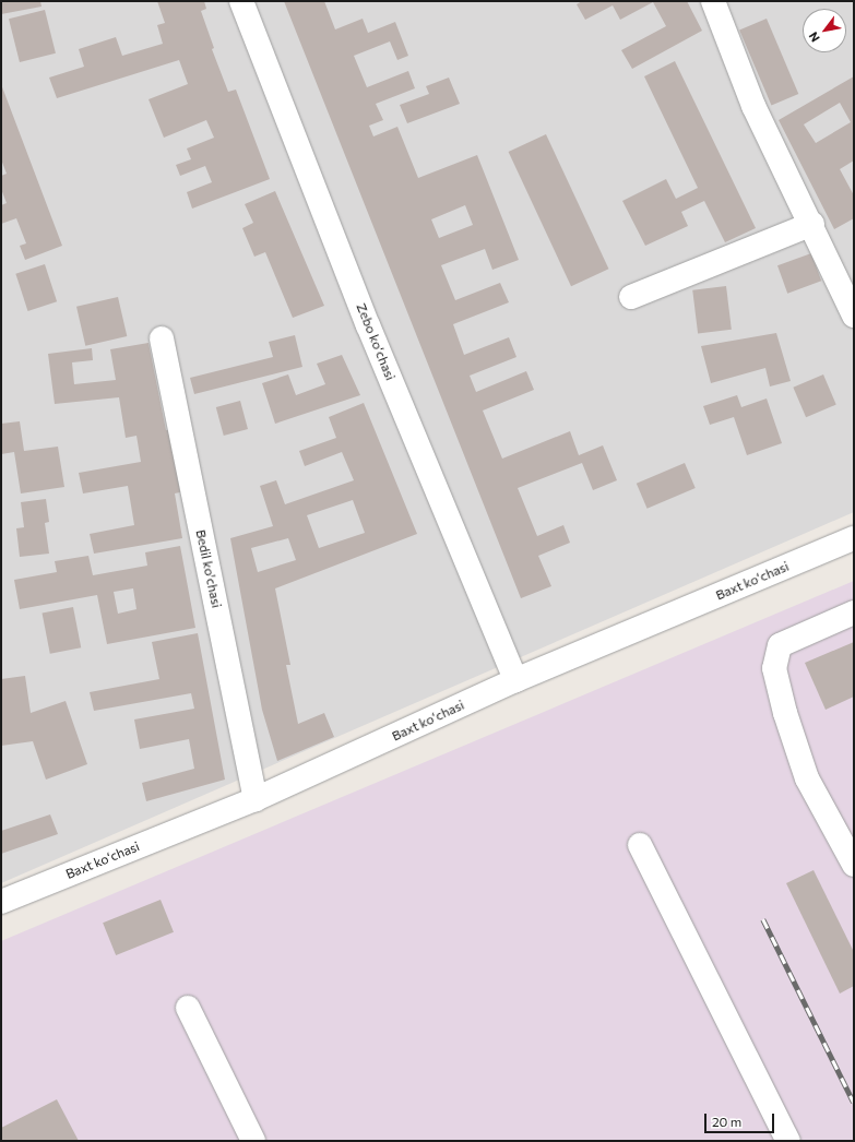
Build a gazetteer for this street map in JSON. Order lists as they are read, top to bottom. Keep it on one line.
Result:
{"streets":{"street":["Zebo koʻchasi","Bedil ko'chasi","Baxt koʻchasi"]},"crossings":[["Zebo koʻchasi","Baxt koʻchasi"],["Bedil ko'chasi","Baxt koʻchasi"]],"scale_bar":"20 m","north":"bottom left"}
